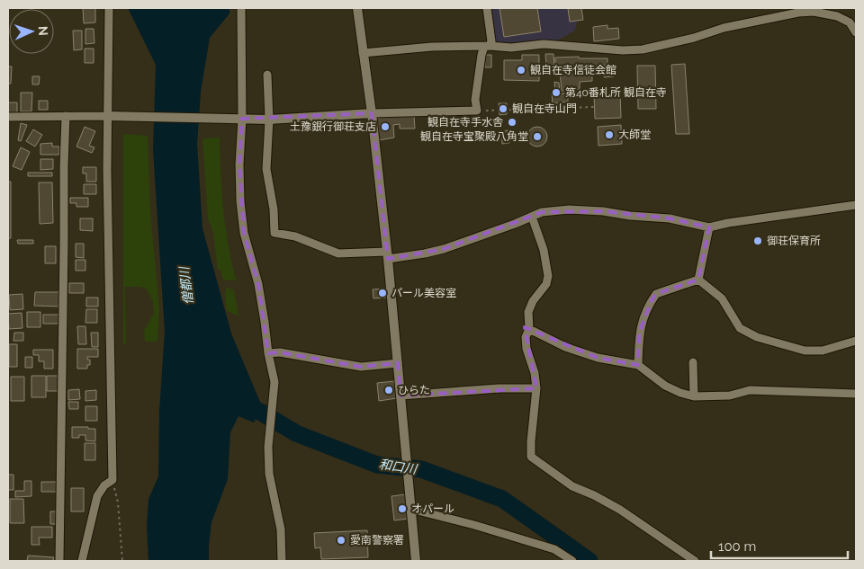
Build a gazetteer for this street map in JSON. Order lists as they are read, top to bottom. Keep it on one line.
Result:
{"water":["僧都川","和口川"],"places":["観自在寺信徒会館","第40番札所 観自在寺","観自在寺山門","観自在寺手水舎","土豫銀行御荘支店","大師堂","観自在寺宝聚殿八角堂","御荘保育所","パール美容室","ひらた","オパール","愛南警察署"],"scale_bar":"100 m","north":"right"}
